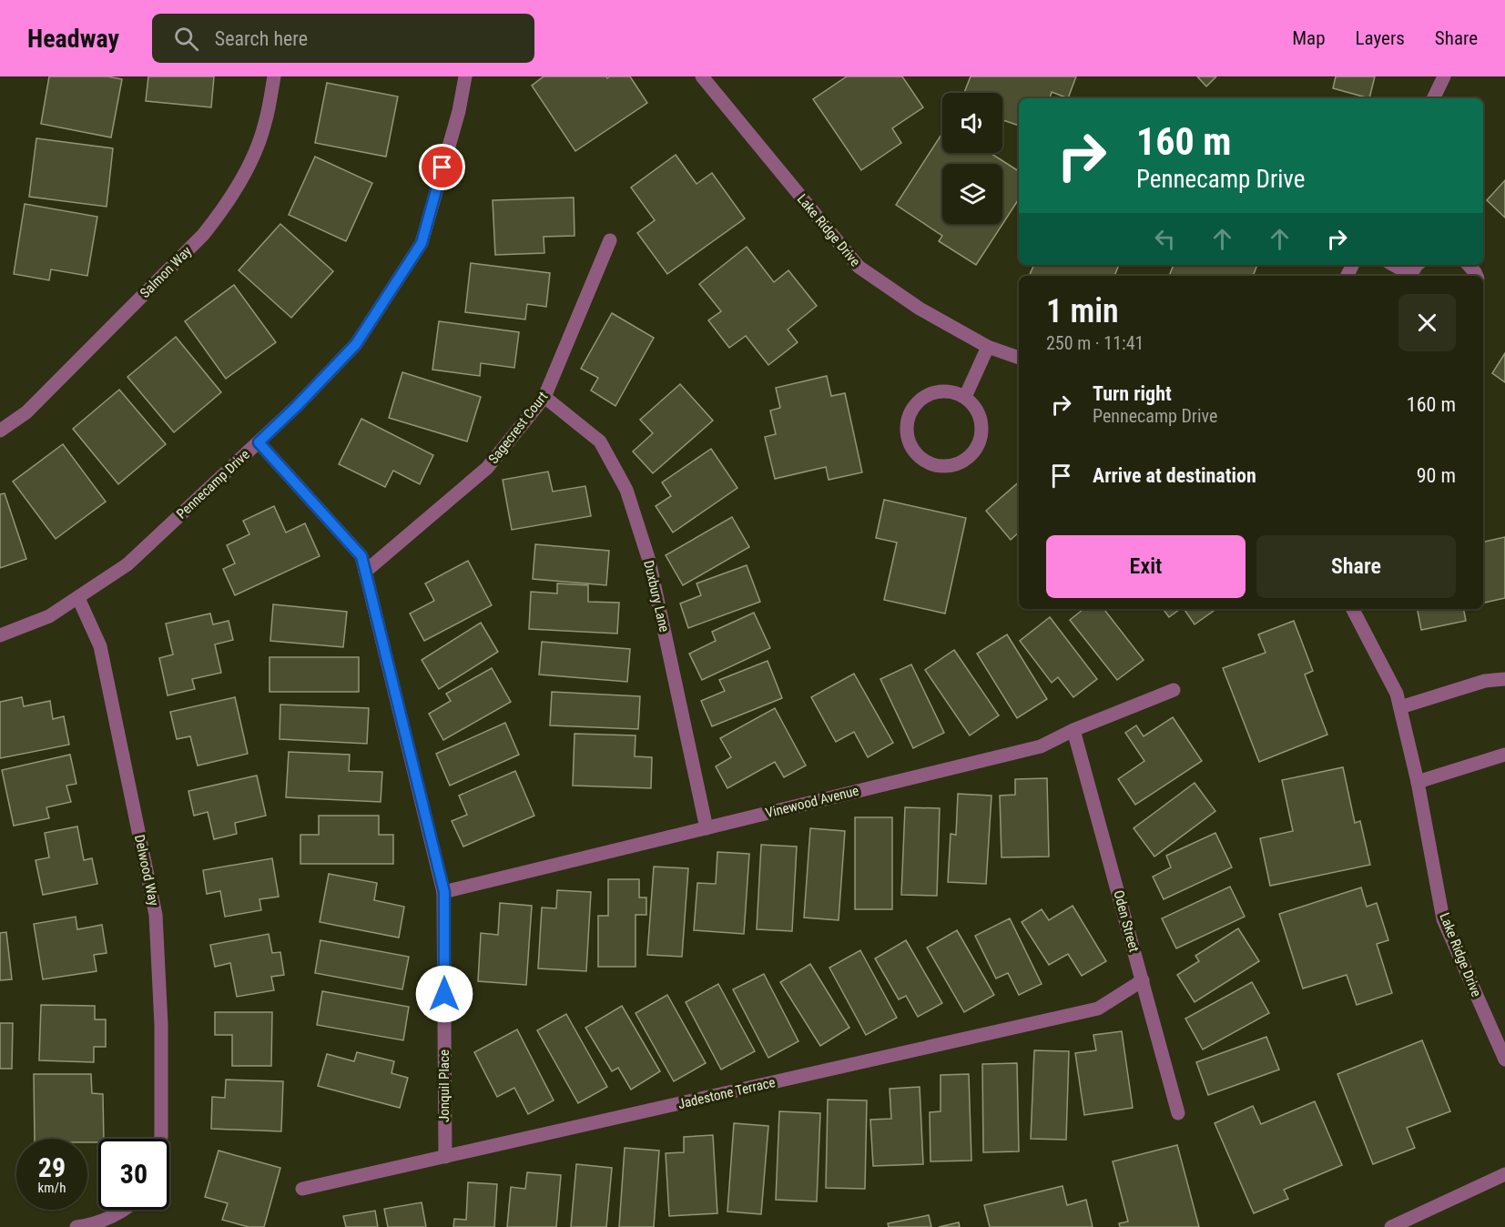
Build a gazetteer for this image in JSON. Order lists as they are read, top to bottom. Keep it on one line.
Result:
{"streets":{"street":["Lake Ridge Drive","Salmon Way","Sagecrest Court","Pennecamp Drive","Duxbury Lane","Vinewood Avenue","Delwood Way","Oden Street","Jonquil Place","Jadestone Terrace"]},"crossings":[["Sagecrest Court","Duxbury Lane"],["Sagecrest Court","Jonquil Place"],["Pennecamp Drive","Delwood Way"],["Pennecamp Drive","Jonquil Place"],["Duxbury Lane","Vinewood Avenue"],["Vinewood Avenue","Oden Street"],["Vinewood Avenue","Jonquil Place"],["Oden Street","Jadestone Terrace"],["Jonquil Place","Jadestone Terrace"]],"page":{"header":"Headway","search":"Search here","nav":["Map","Layers","Share"],"turn":["160 m","Pennecamp Drive"],"heading":["1 min","250 m · 11:41"],"list":[{"name":"Turn right","note":"Pennecamp Drive","value":"160 m"},{"name":"Arrive at destination","value":"90 m"}],"buttons":["Exit","Share"],"speed":"29 km/h","limit":"30"}}
